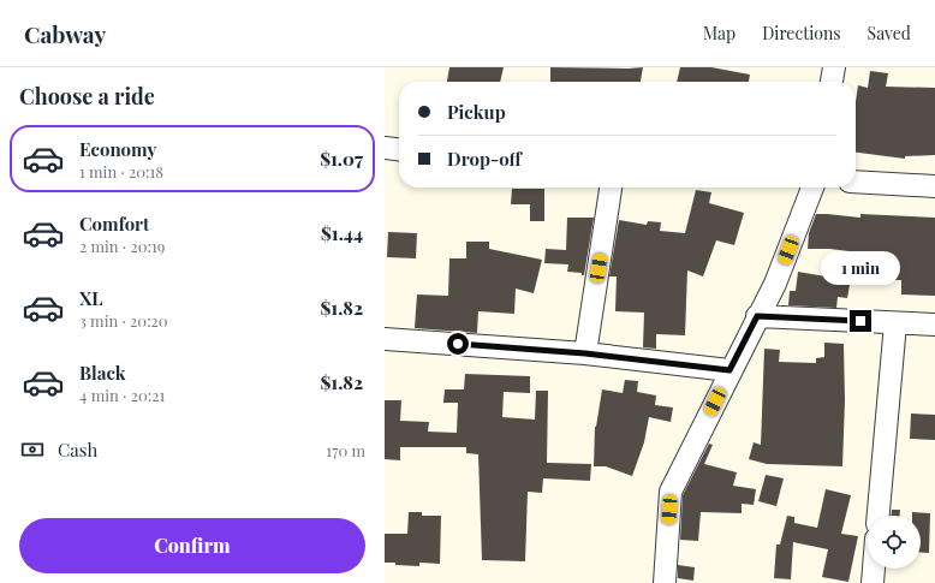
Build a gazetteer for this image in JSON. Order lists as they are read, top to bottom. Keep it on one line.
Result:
{"page":{"header":"Cabway","nav":["Map","Directions","Saved"],"heading":"Choose a ride","banner":["Pickup","Drop-off"],"list":[{"name":"Economy","note":"1 min · 20:18","value":"$1.07"},{"name":"Comfort","note":"2 min · 20:19","value":"$1.44"},{"name":"XL","note":"3 min · 20:20","value":"$1.82"},{"name":"Black","note":"4 min · 20:21","value":"$1.82"}],"bubble":"1 min","pay":["Cash","170 m"],"buttons":"Confirm"}}
